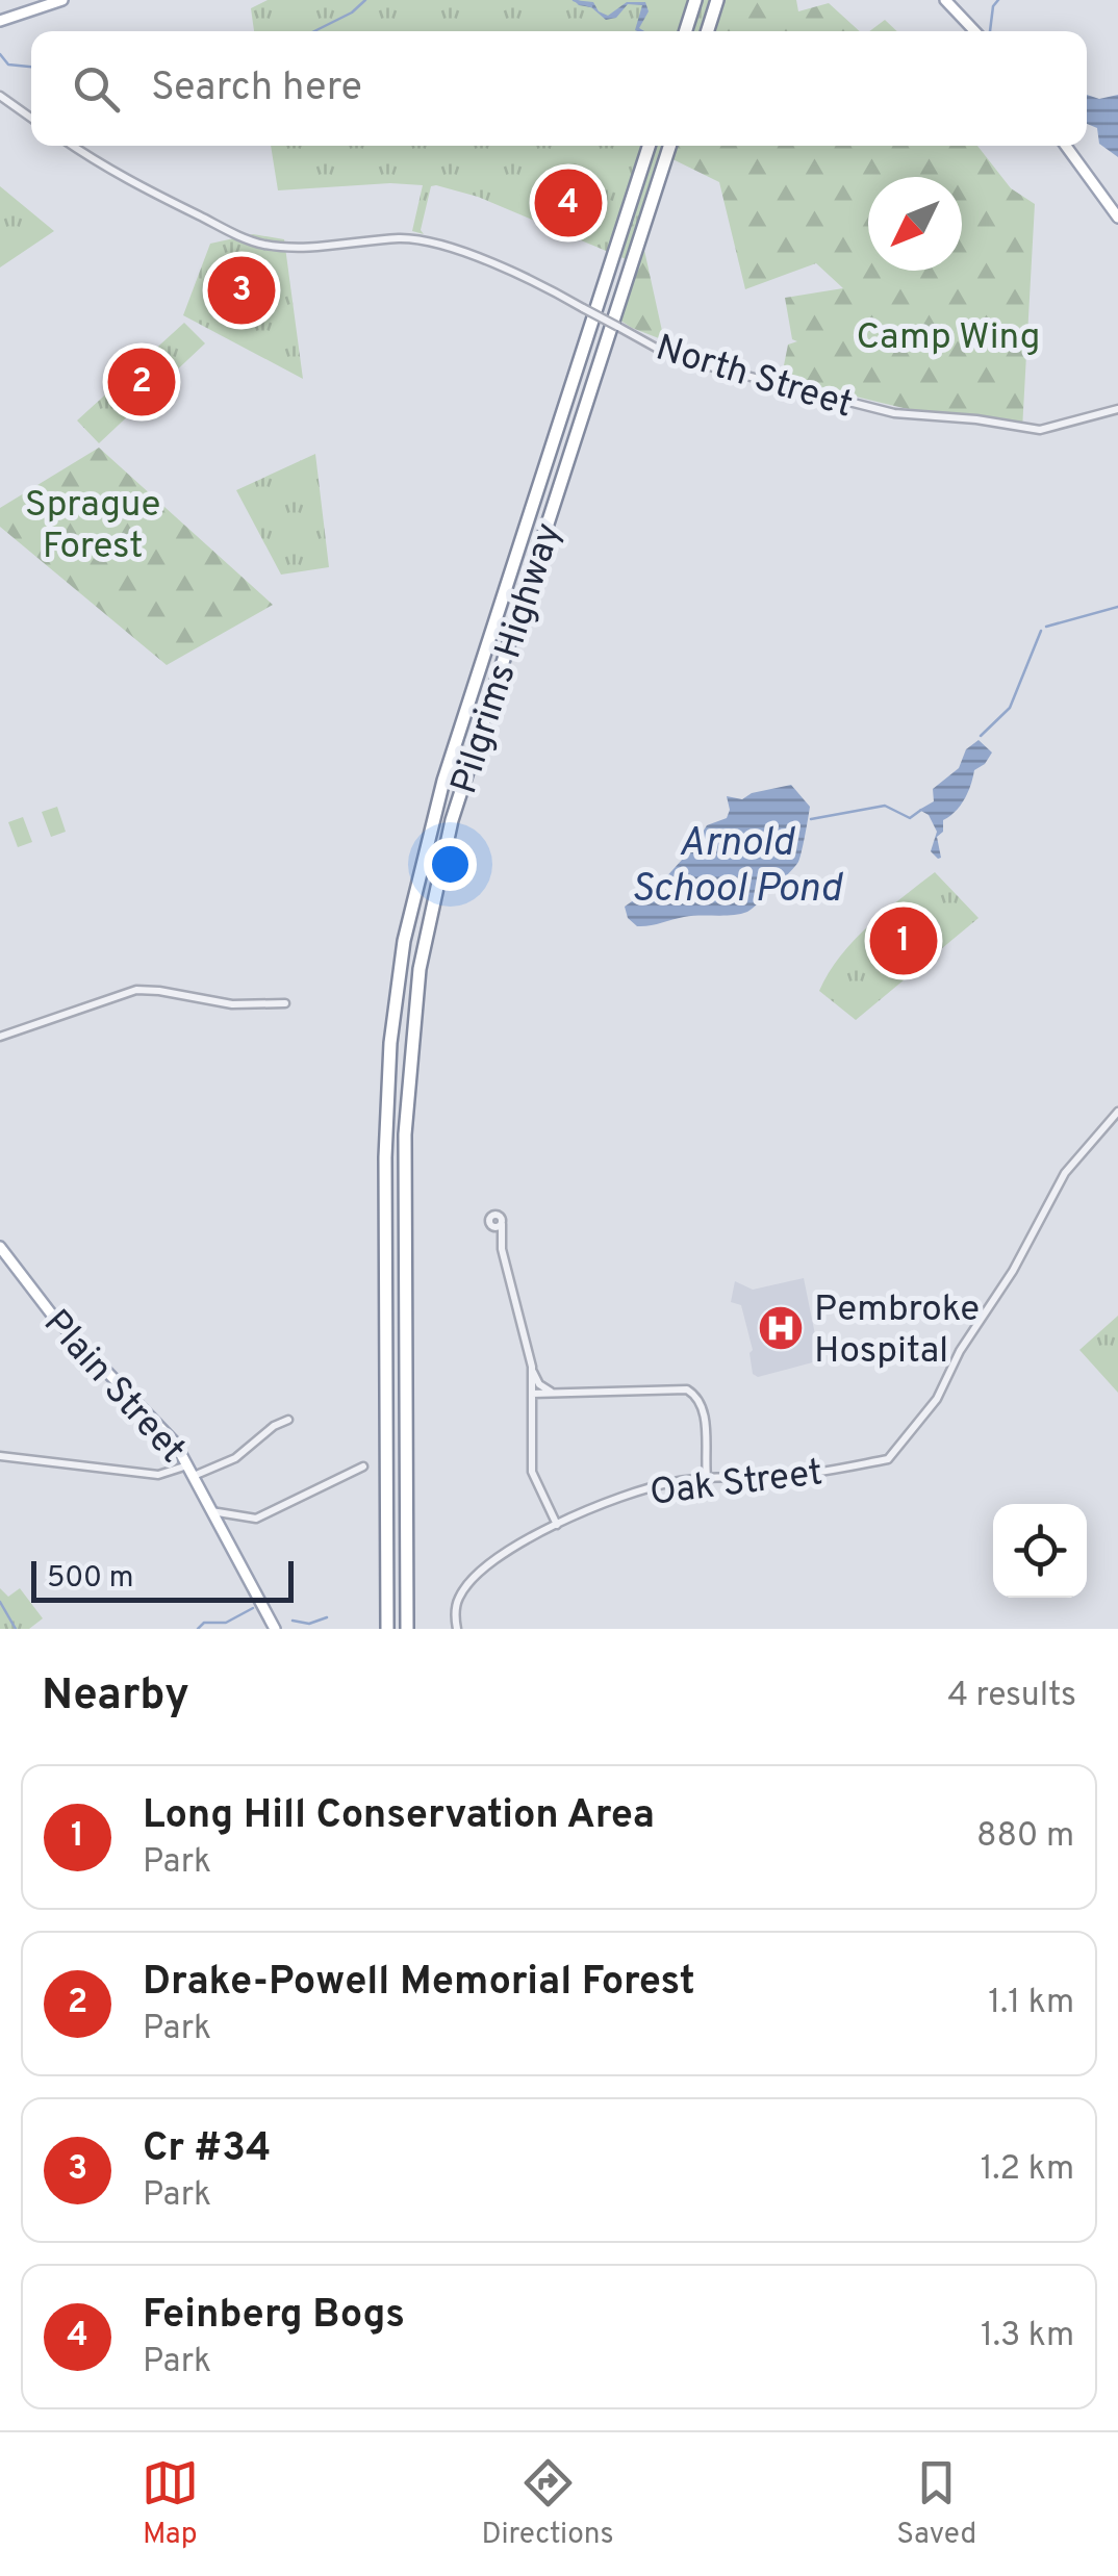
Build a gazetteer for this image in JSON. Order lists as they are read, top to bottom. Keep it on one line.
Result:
{"streets":{"highway":["Pilgrims Highway"],"main road":["Plain Street"],"street":["North Street","Oak Street"]},"water":["Arnold School Pond"],"parks":["Camp Wing","Sprague Forest"],"places":{"hospital":["Pembroke Hospital"]},"scale_bar":"500 m","north":"bottom left","page":{"search":"Search here","pins":["4","3","2","1"],"scale":"500 m","heading":["Nearby","4 results"],"list":[{"mark":"1","name":"Long Hill Conservation Area","note":"Park","value":"880 m"},{"mark":"2","name":"Drake-Powell Memorial Forest","note":"Park","value":"1.1 km"},{"mark":"3","name":"Cr #34","note":"Park","value":"1.2 km"},{"mark":"4","name":"Feinberg Bogs","note":"Park","value":"1.3 km"}],"nav":["Map","Directions","Saved"]}}
